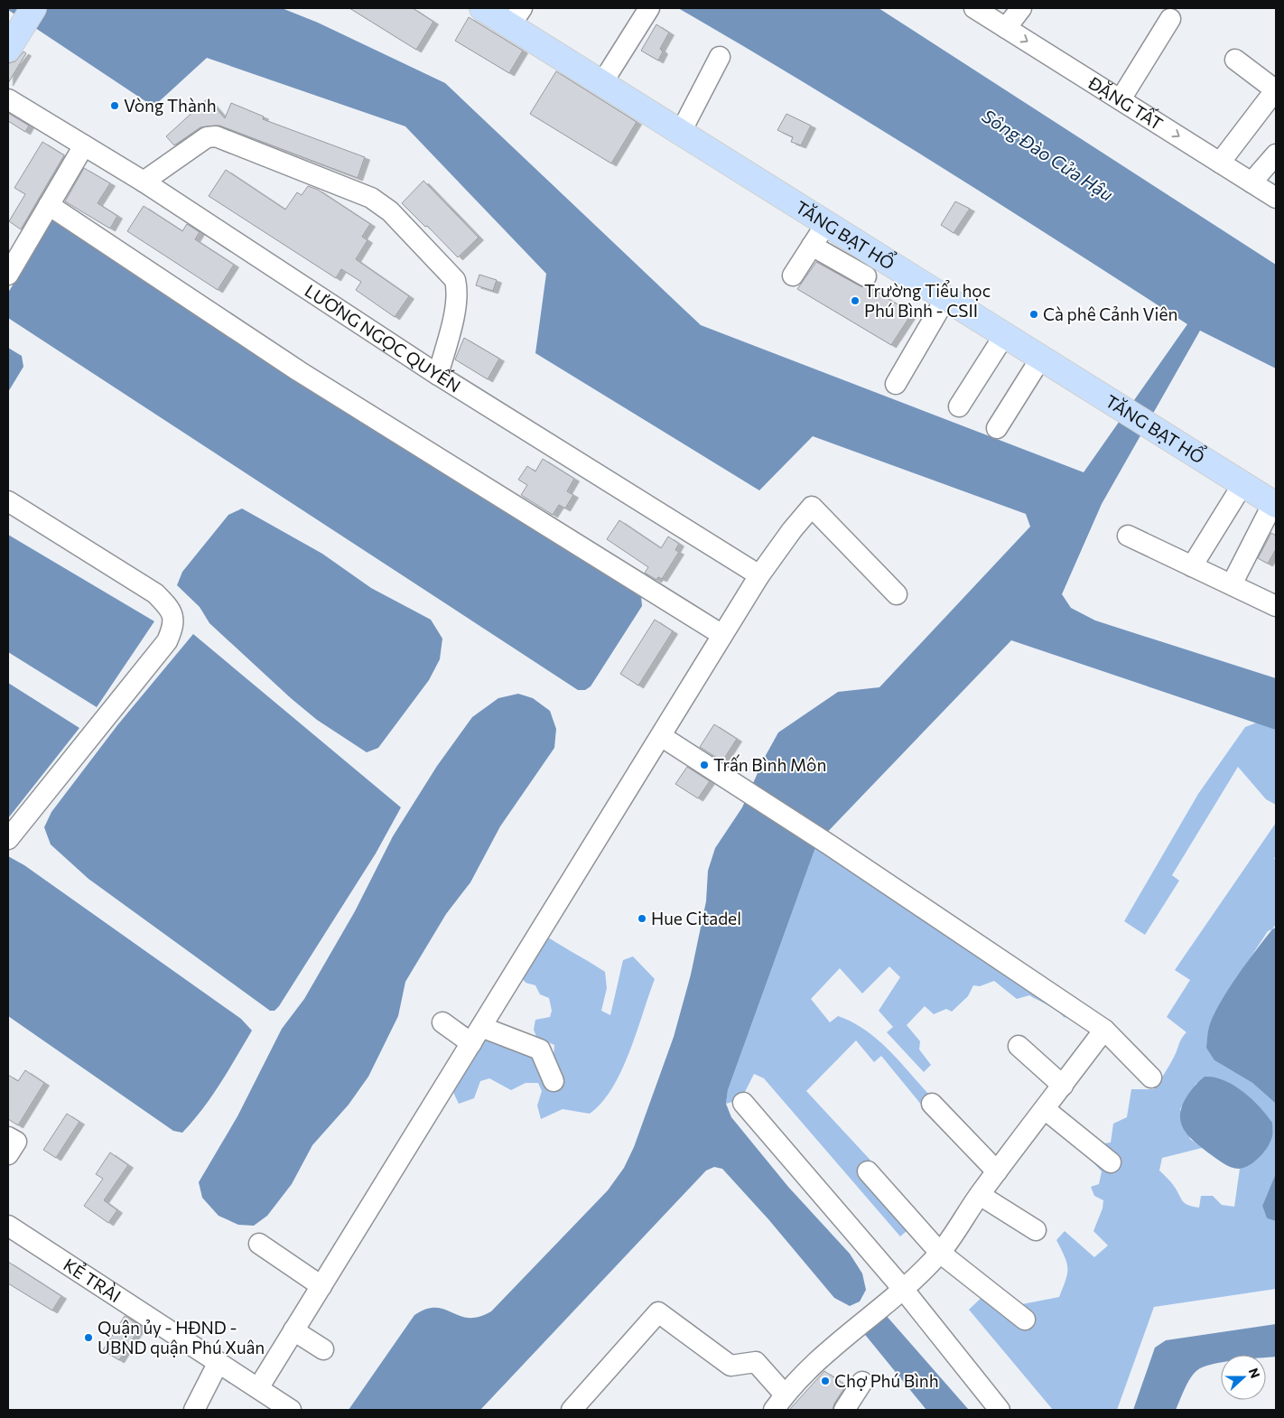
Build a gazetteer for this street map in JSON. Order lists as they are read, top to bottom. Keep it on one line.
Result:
{"streets":{"main road":["TĂNG BẠT HỔ"],"street":["ĐẶNG TẤT","LƯƠNG NGỌC QUYẾN","KẺ TRÀI"]},"one_way":["ĐẶNG TẤT"],"water":["Sông Đào Cửa Hậu"],"places":["Vòng Thành","Trường Tiểu học Phú Bình - CSII","Cà phê Cảnh Viên","Trấn Bình Môn","Hue Citadel","Quận ủy - HĐND - UBND quận Phú Xuân","Chợ Phú Bình"],"north":"right"}
